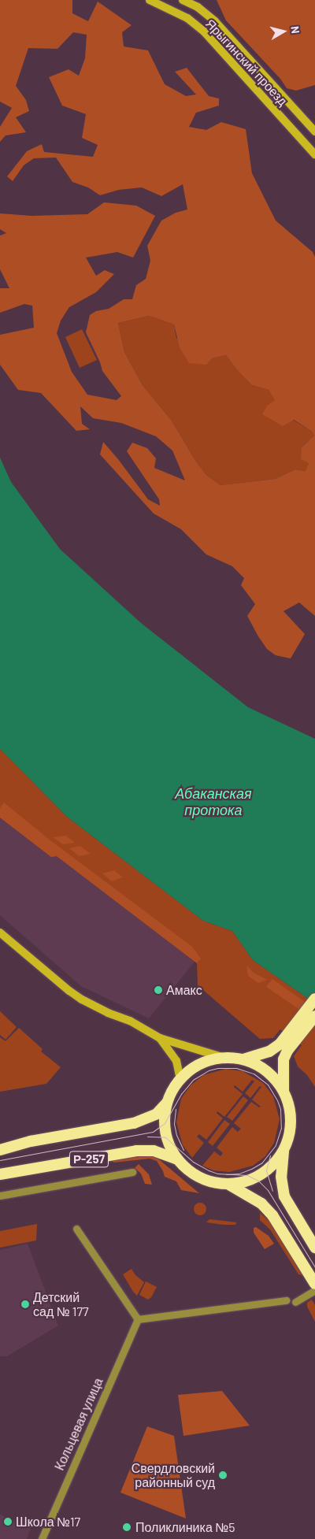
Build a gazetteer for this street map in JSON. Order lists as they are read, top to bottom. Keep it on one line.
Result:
{"streets":{"highway":["Р-257"],"main road":["Ярыгинский проезд"],"street":["Кольцевая улица"]},"water":["Абаканская протока"],"places":["Амакс","Детский сад № 177","Свердловский районный суд","Школа №17","Поликлиника №5"],"north":"right"}
